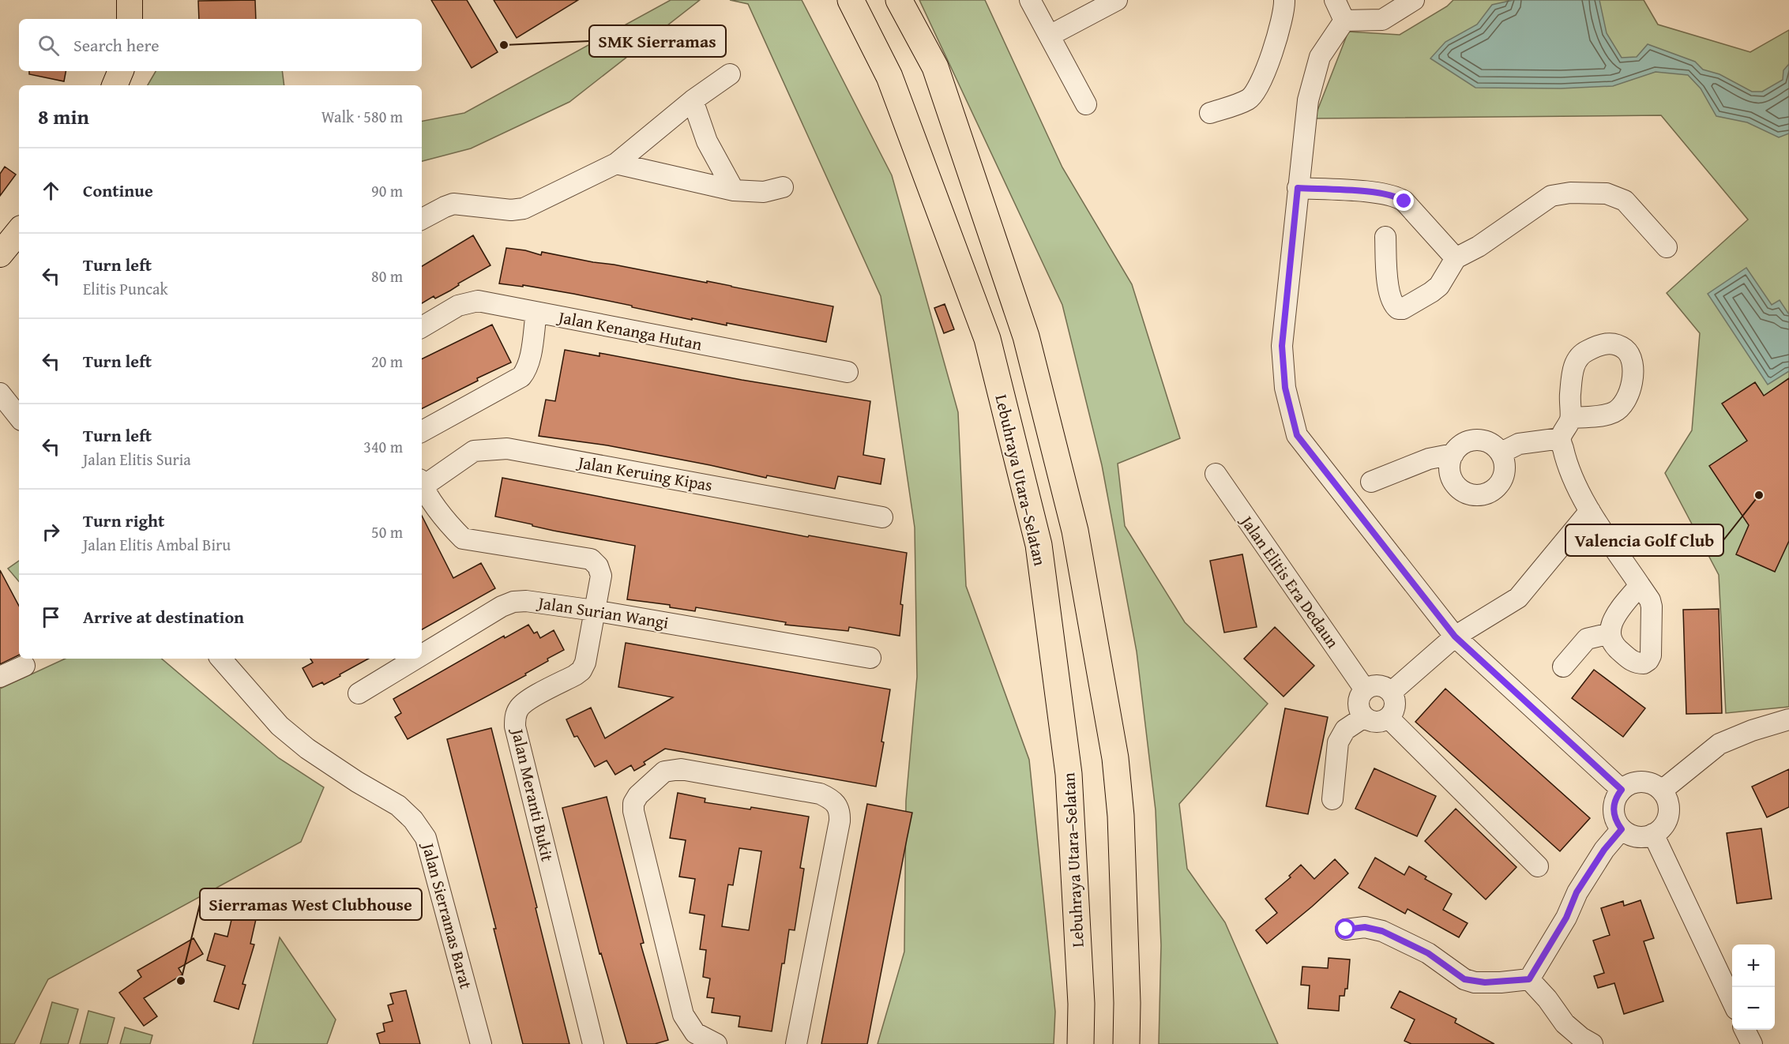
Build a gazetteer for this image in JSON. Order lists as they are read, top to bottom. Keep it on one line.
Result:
{"streets":{"highway":["Lebuhraya Utara–Selatan"],"street":["Jalan Kenanga Hutan","Jalan Keruing Kipas","Jalan Elitis Era Dedaun","Jalan Surian Wangi","Jalan Meranti Bukit","Jalan Sierramas Barat"]},"crossings":[["Jalan Surian Wangi","Jalan Meranti Bukit"]],"places":["SMK Sierramas","Valencia Golf Club","Sierramas West Clubhouse"],"page":{"search":"Search here","heading":["8 min","Walk · 580 m"],"list":[["Continue","90 m"],["Turn left","Elitis Puncak","80 m"],["Turn left","20 m"],["Turn left","Jalan Elitis Suria","340 m"],["Turn right","Jalan Elitis Ambal Biru","50 m"],"Arrive at destination"],"map_buttons":["+","−"]}}
